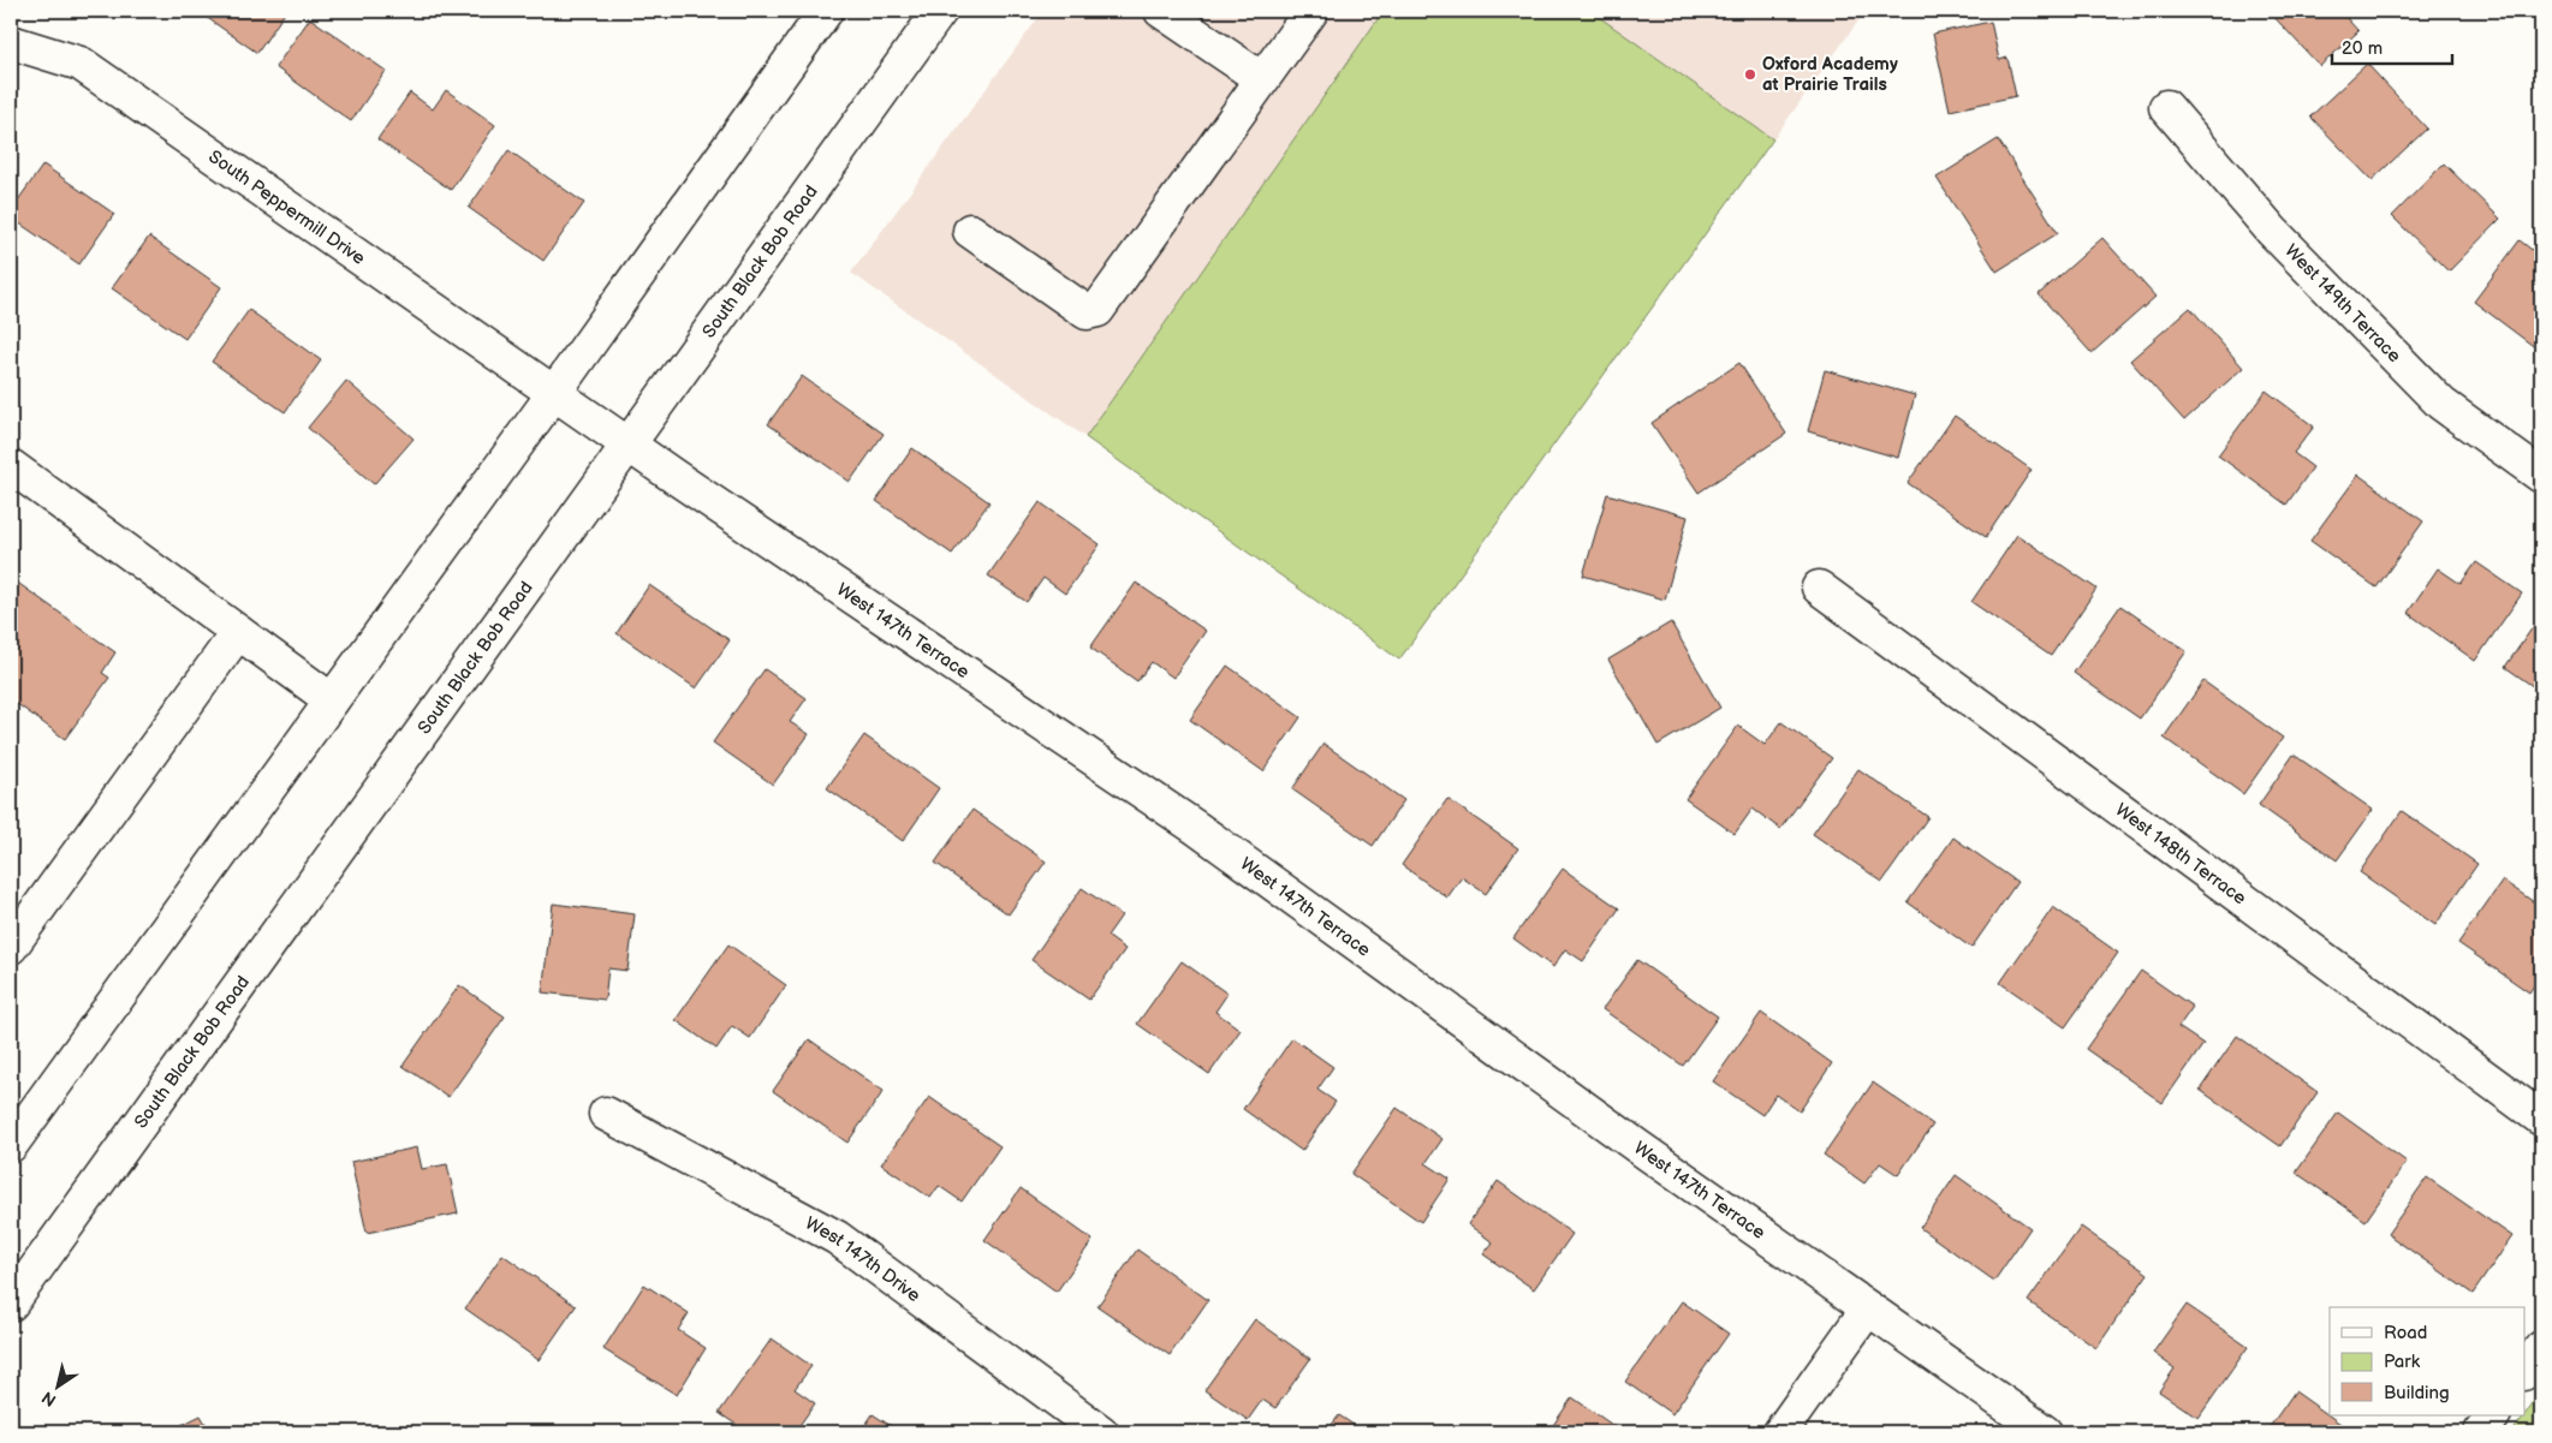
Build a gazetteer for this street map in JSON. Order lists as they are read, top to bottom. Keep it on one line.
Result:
{"streets":{"street":["South Peppermill Drive","South Black Bob Road","West 149th Terrace","West 147th Terrace","West 148th Terrace","West 147th Drive"]},"crossings":[["South Peppermill Drive","West 147th Terrace"],["South Black Bob Road","West 147th Terrace"]],"places":["Oxford Academy at Prairie Trails"],"legend":["Road","Park","Building"],"scale_bar":"20 m","north":"bottom left"}
